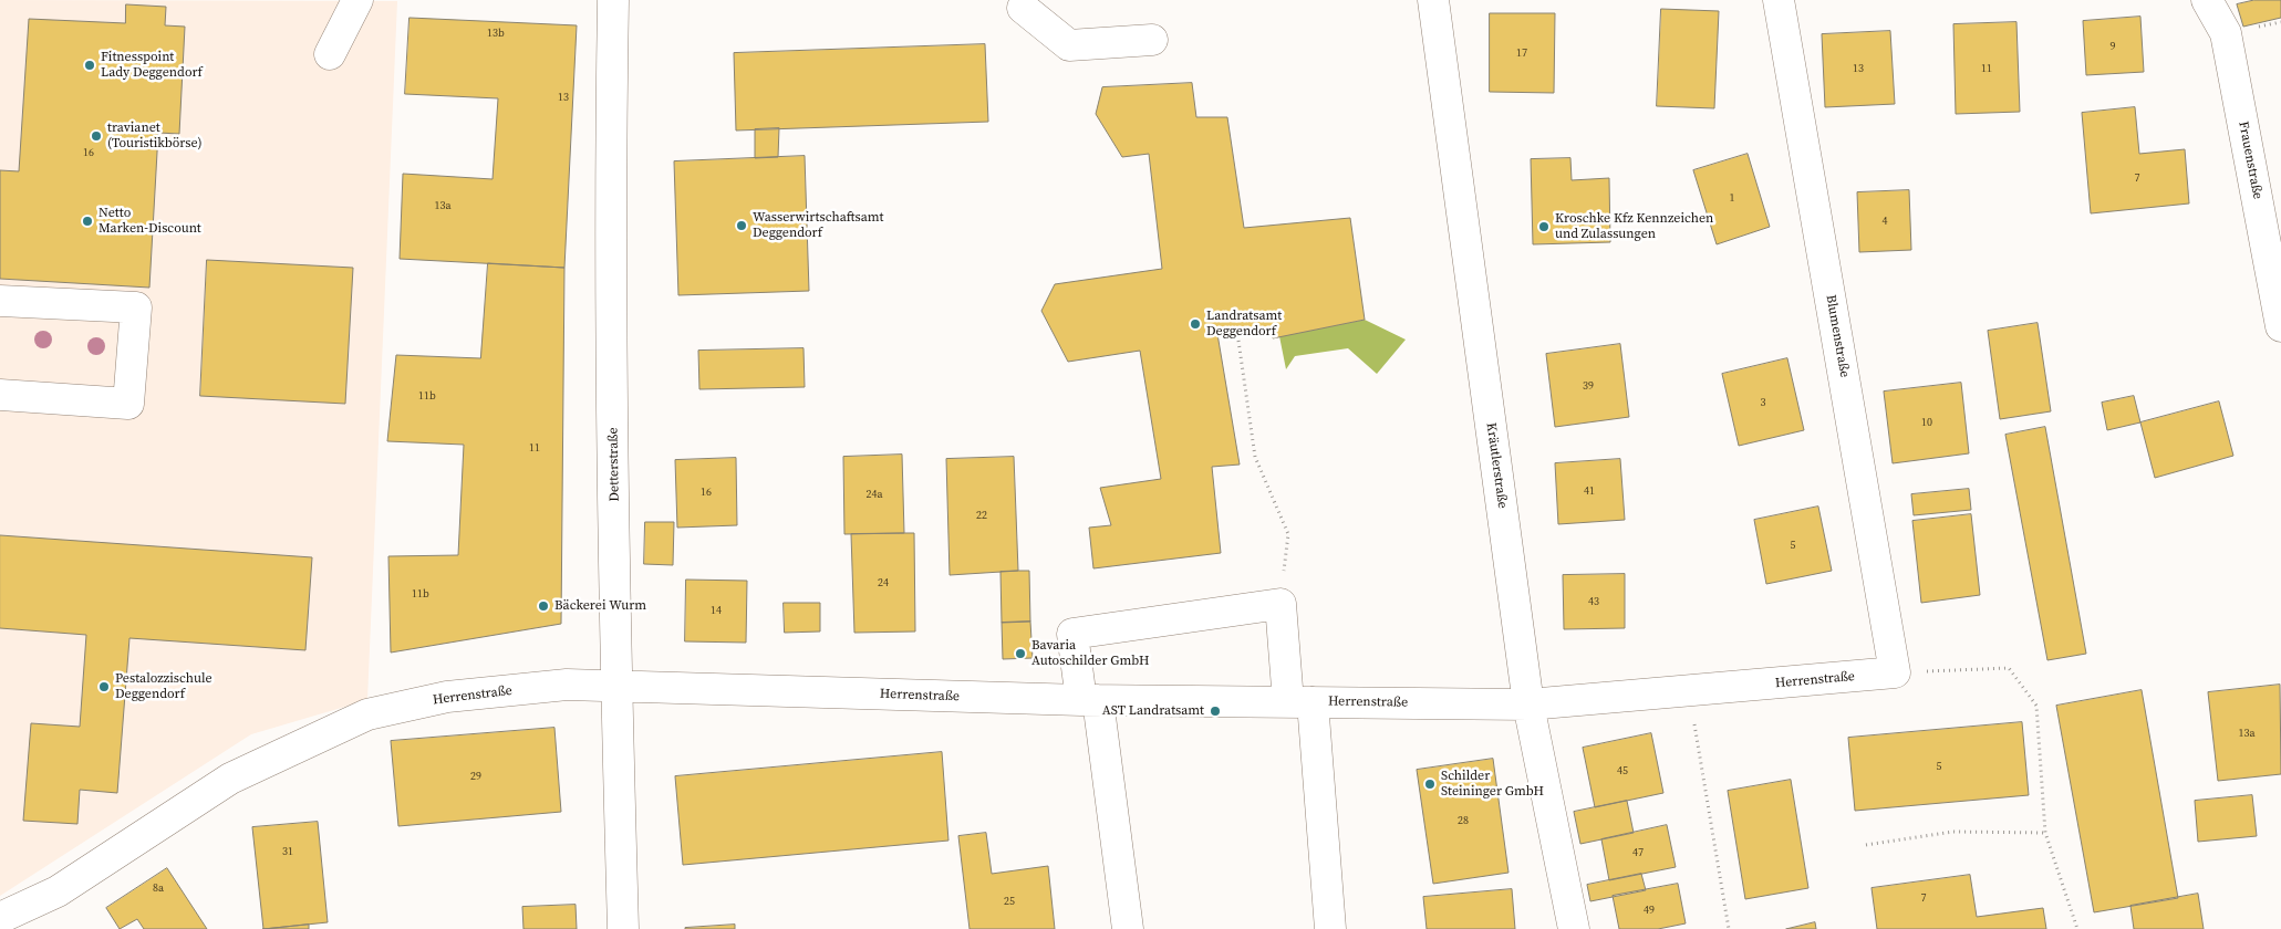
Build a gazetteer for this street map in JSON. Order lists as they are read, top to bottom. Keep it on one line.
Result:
{"streets":{"street":["Frauenstraße","Blumenstraße","Detterstraße","Kräutlerstraße","Herrenstraße"]},"crossings":[["Blumenstraße","Herrenstraße"],["Detterstraße","Herrenstraße"],["Kräutlerstraße","Herrenstraße"]],"places":["Fitnesspoint Lady Deggendorf","travianet (Touristikbörse)","Netto Marken-Discount","Wasserwirtschaftsamt Deggendorf","Kroschke Kfz Kennzeichen und Zulassungen","Landratsamt Deggendorf","Bäckerei Wurm","Bavaria Autoschilder GmbH","Pestalozzischule Deggendorf","AST Landratsamt","Schilder Steininger GmbH"],"house_numbers":["13b","9","17","13","11","13","16","7","1","13a","4","39","11b","3","10","11","41","16","24a","22","5","24","11b","43","14","13a","5","45","29","28","31","47","8a","7","25","49"]}
